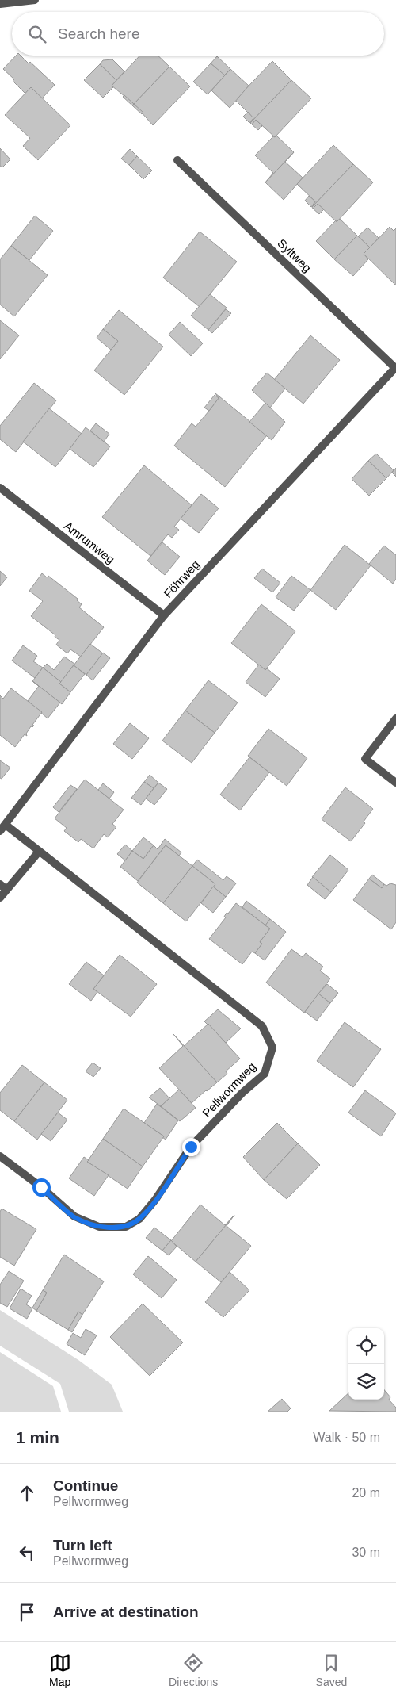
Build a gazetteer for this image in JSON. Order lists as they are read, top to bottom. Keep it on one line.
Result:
{"streets":{"street":["Syltweg","Amrumweg","Föhrweg","Pellwormweg"]},"crossings":[["Syltweg","Föhrweg"],["Amrumweg","Föhrweg"],["Föhrweg","Pellwormweg"]],"page":{"search":"Search here","heading":["1 min","Walk · 50 m"],"list":[["Continue","Pellwormweg","20 m"],["Turn left","Pellwormweg","30 m"],"Arrive at destination"],"nav":["Map","Directions","Saved"]}}
